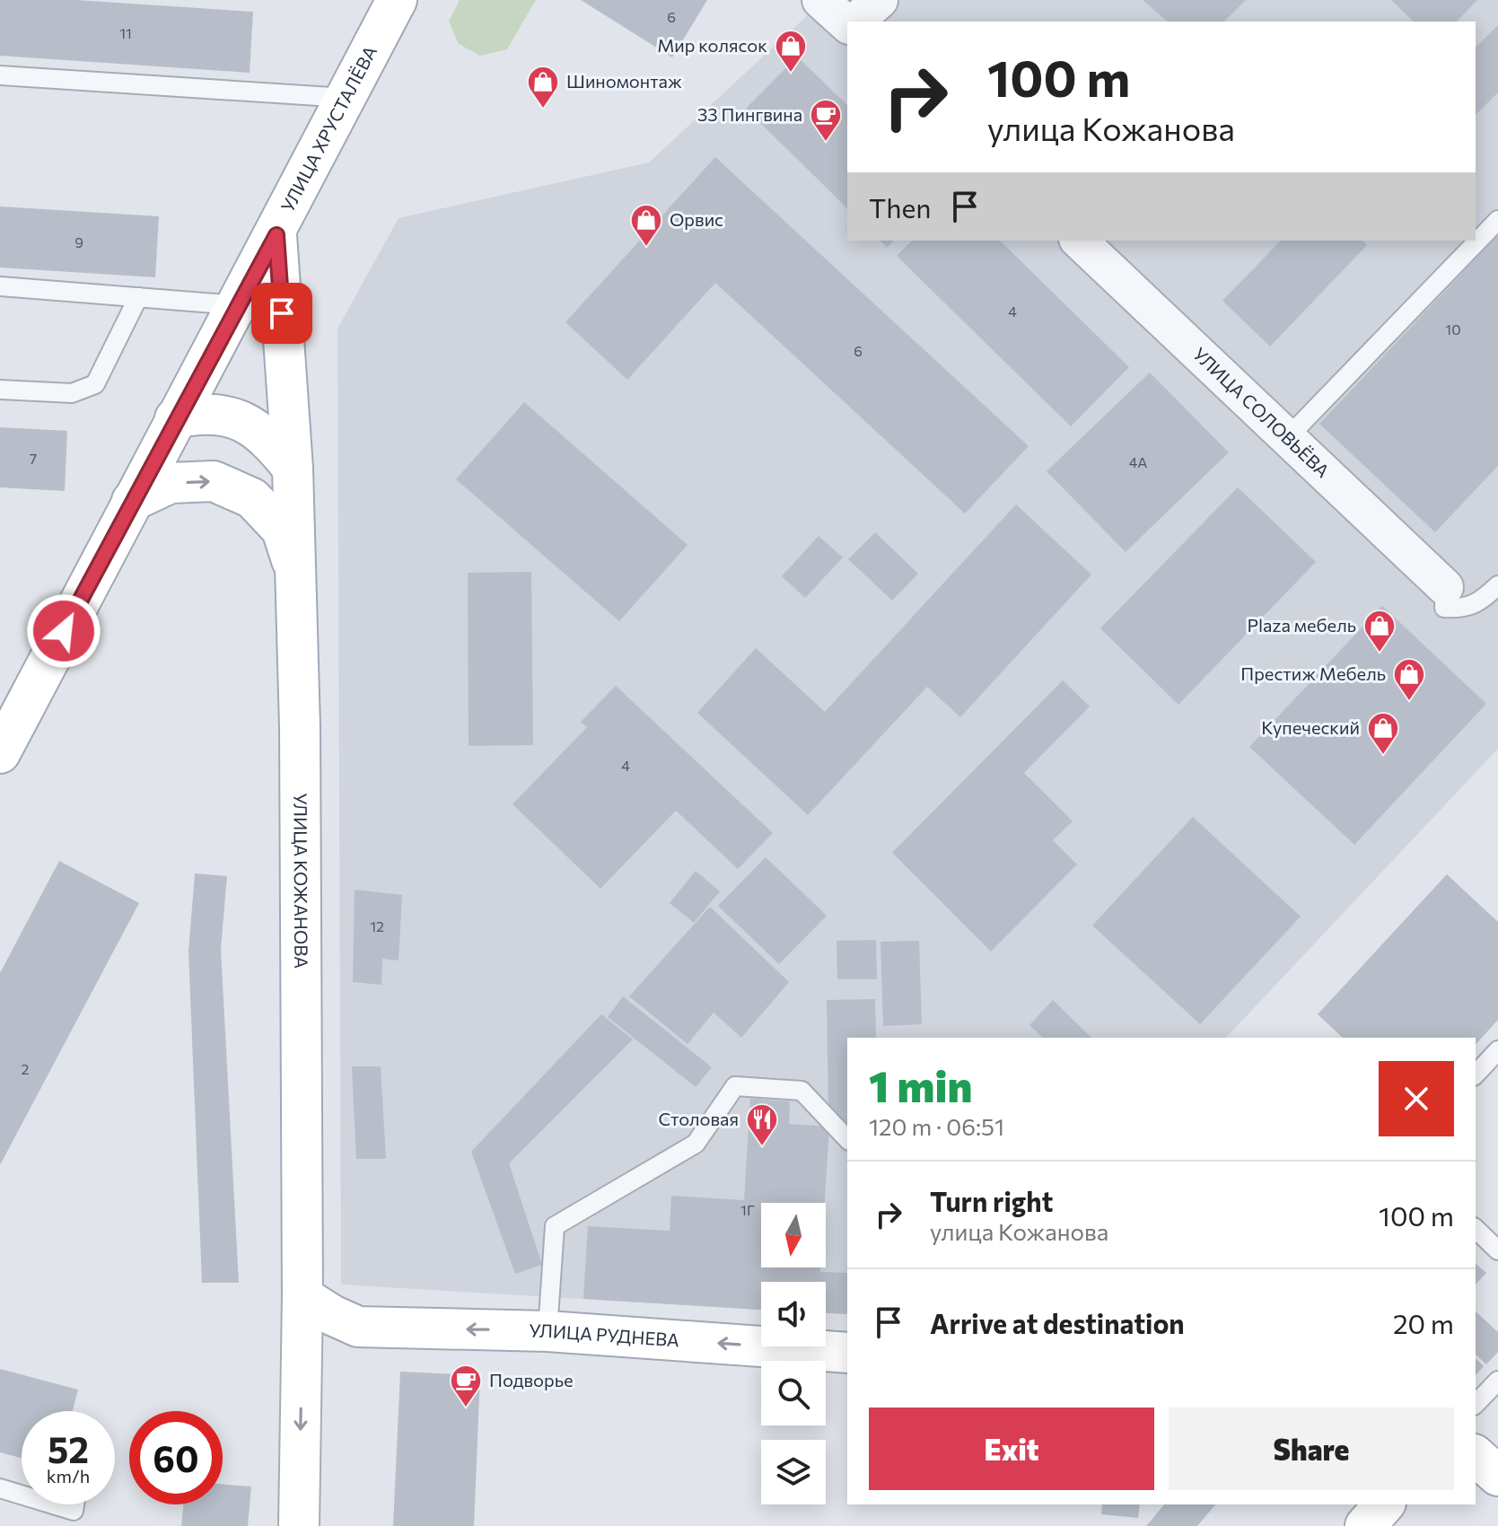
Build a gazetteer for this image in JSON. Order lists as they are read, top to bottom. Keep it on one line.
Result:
{"streets":{"main road":["УЛИЦА ХРУСТАЛЁВА","УЛИЦА КОЖАНОВА","УЛИЦА РУДНЕВА"],"street":["УЛИЦА СОЛОВЬЁВА"]},"crossings":[["УЛИЦА ХРУСТАЛЁВА","УЛИЦА КОЖАНОВА"],["УЛИЦА КОЖАНОВА","УЛИЦА РУДНЕВА"]],"one_way":["УЛИЦА РУДНЕВА"],"places":{"shop":["Мир колясок","Шиномонтаж","Орвис","Plaza мебель","Престиж Мебель","Купеческий"],"cafe":["33 Пингвина","Подворье"],"restaurant":["Столовая"]},"house_numbers":["6","11","9","4","10","6","7","4А","4","12","2","1Г"],"north":"bottom","page":{"turn":["100 m","улица Кожанова"],"then":"Then","heading":["1 min","120 m · 06:51"],"list":[{"name":"Turn right","note":"улица Кожанова","value":"100 m"},{"name":"Arrive at destination","value":"20 m"}],"buttons":["Exit","Share"],"speed":"52 km/h","limit":"60"}}
